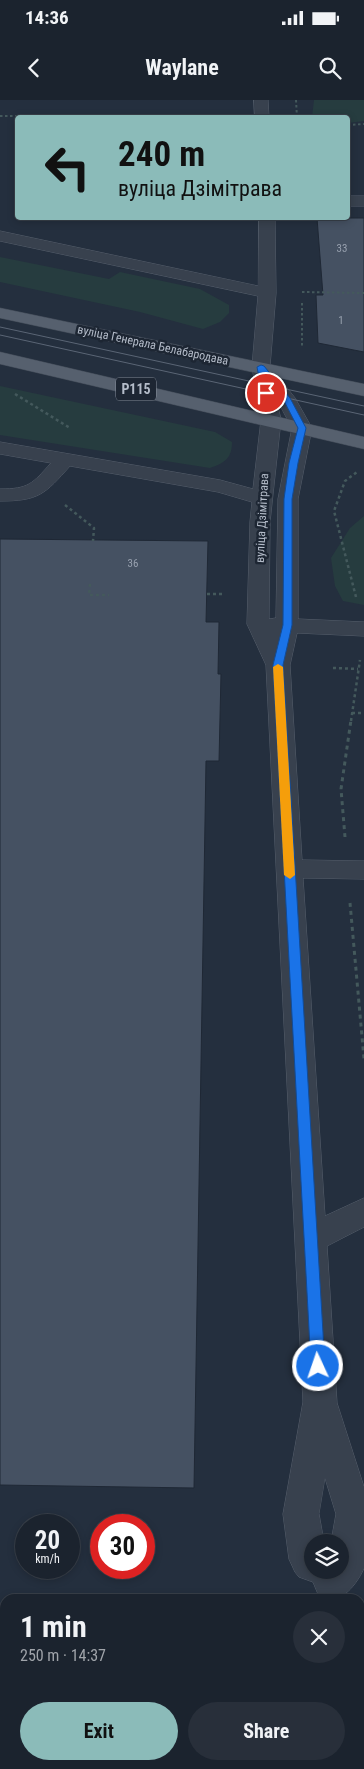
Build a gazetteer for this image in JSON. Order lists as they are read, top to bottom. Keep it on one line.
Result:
{"streets":{"main road":["вуліца Генерала Белабародава","Р115"],"street":["вуліца Дзімітрава"]},"crossings":[["вуліца Генерала Белабародава","вуліца Дзімітрава"],["Р115","вуліца Дзімітрава"]],"house_numbers":["33","1","36"],"page":{"status":"14:36","header":"Waylane","turn":["240 m","вуліца Дзімітрава"],"speed":"20 km/h","limit":"30","heading":["1 min","250 m · 14:37"],"buttons":["Exit","Share"]}}
